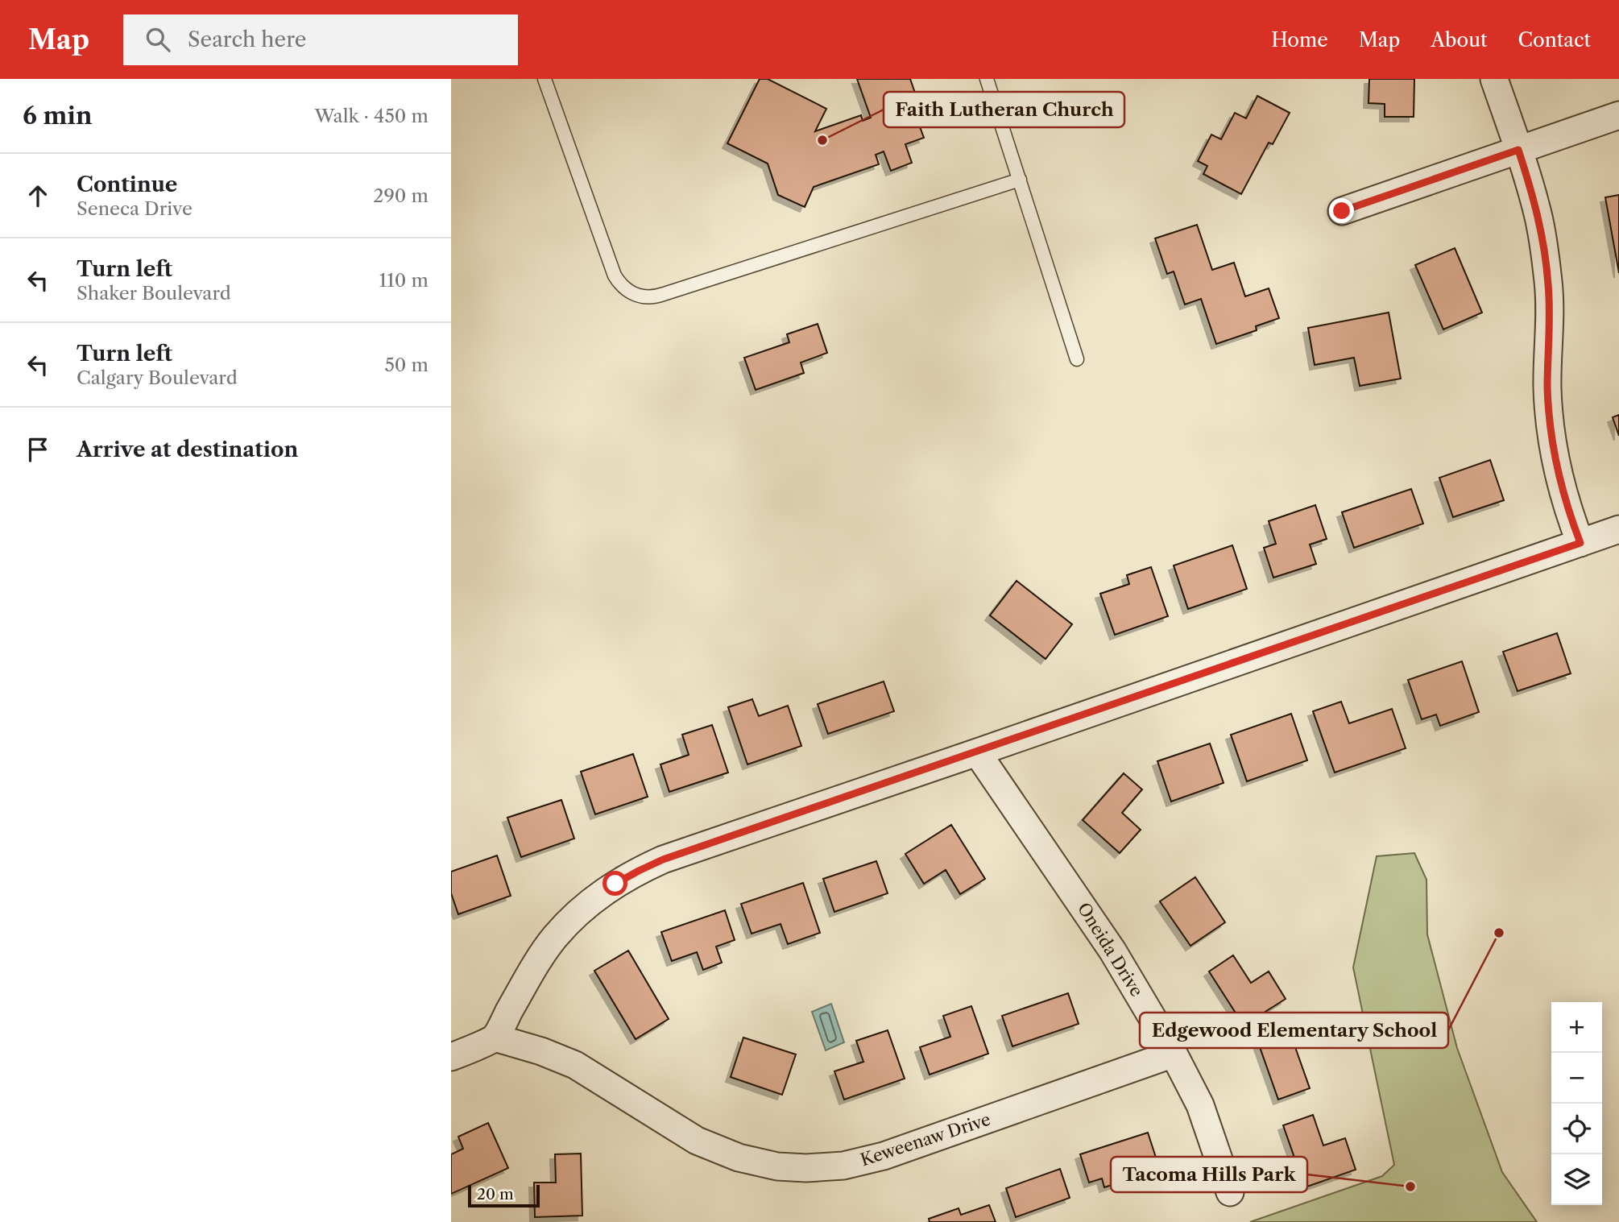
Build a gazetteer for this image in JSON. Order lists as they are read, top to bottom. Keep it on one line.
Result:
{"streets":{"street":["Oneida Drive","Keweenaw Drive"]},"crossings":[["Oneida Drive","Keweenaw Drive"]],"places":["Faith Lutheran Church","Edgewood Elementary School","Tacoma Hills Park"],"scale_bar":"20 m","page":{"header":"Map","search":"Search here","nav":["Home","Map","About","Contact"],"heading":["6 min","Walk · 450 m"],"list":[["Continue","Seneca Drive","290 m"],["Turn left","Shaker Boulevard","110 m"],["Turn left","Calgary Boulevard","50 m"],"Arrive at destination"],"map_buttons":["+","−"],"scale":"20 m"}}
